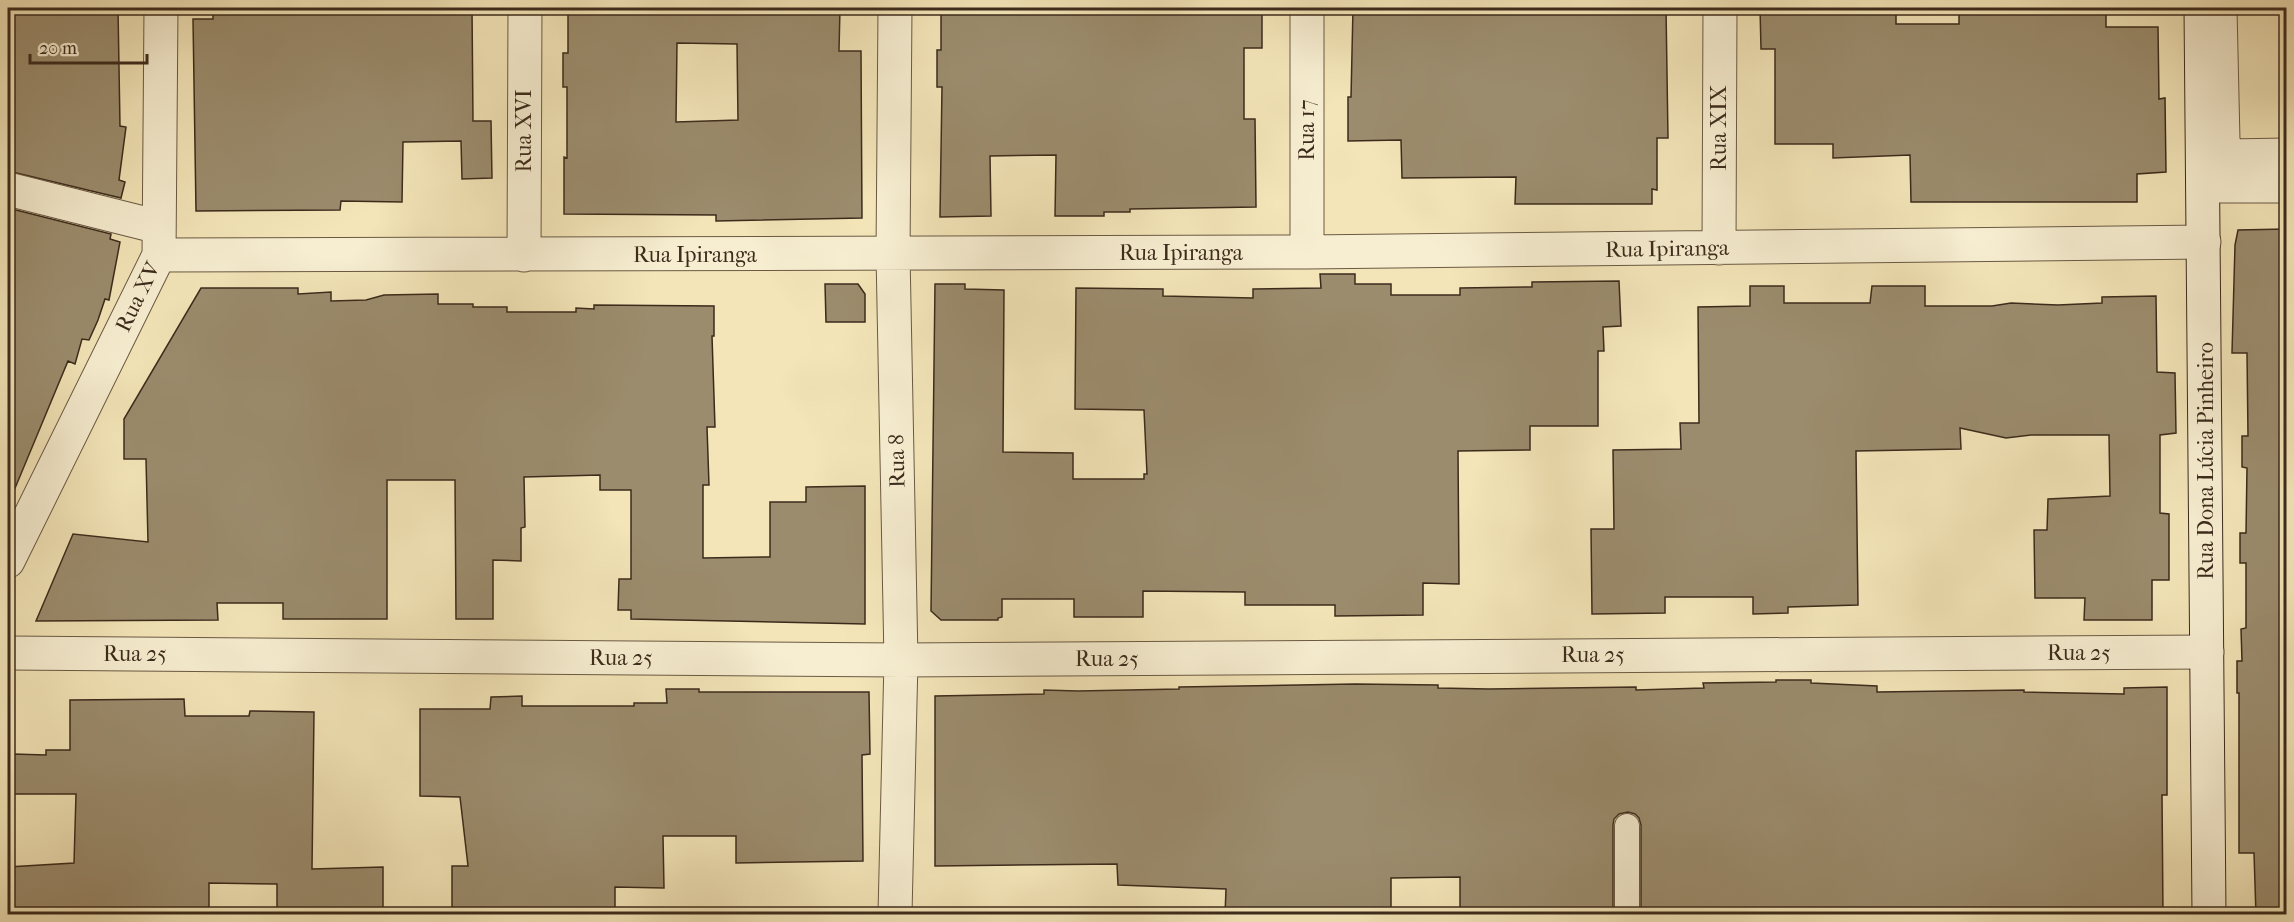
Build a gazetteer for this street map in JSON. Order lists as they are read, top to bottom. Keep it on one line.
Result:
{"streets":{"street":["Rua XIX","Rua 17","Rua XVI","Rua Ipiranga","Rua XV","Rua 8","Rua Dona Lúcia Pinheiro","Rua 25"]},"crossings":[["Rua XIX","Rua Ipiranga"],["Rua 17","Rua Ipiranga"],["Rua XVI","Rua Ipiranga"],["Rua Ipiranga","Rua XV"],["Rua Ipiranga","Rua 8"],["Rua Ipiranga","Rua Dona Lúcia Pinheiro"],["Rua 8","Rua 25"],["Rua Dona Lúcia Pinheiro","Rua 25"]],"scale_bar":"20 m"}
